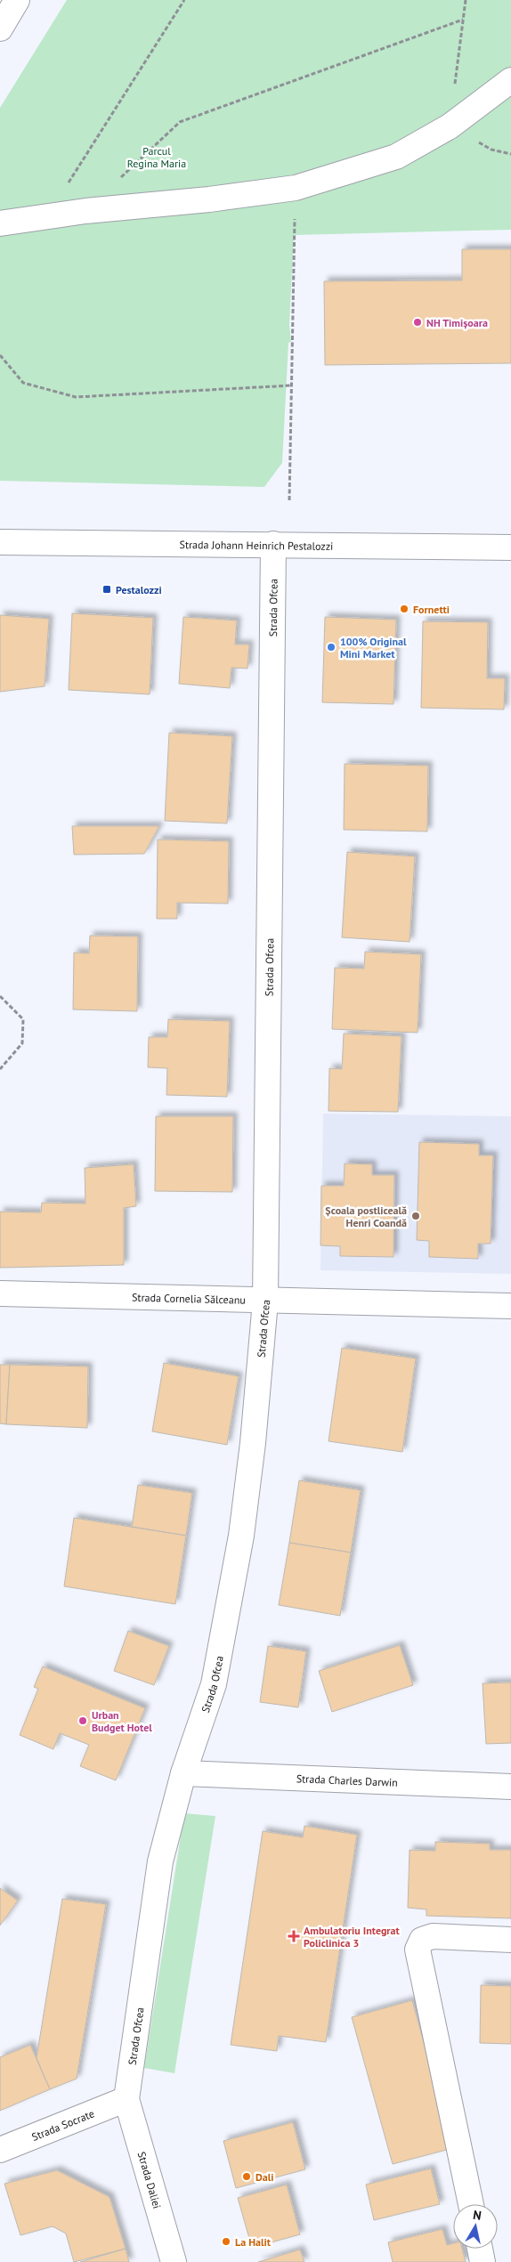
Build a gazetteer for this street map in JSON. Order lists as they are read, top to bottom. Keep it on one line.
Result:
{"streets":{"street":["Strada Johann Heinrich Pestalozzi","Strada Ofcea","Strada Cornelia Sălceanu","Strada Charles Darwin","Strada Socrate","Strada Daliei"]},"crossings":[["Strada Johann Heinrich Pestalozzi","Strada Ofcea"],["Strada Ofcea","Strada Cornelia Sălceanu"],["Strada Ofcea","Strada Charles Darwin"],["Strada Ofcea","Strada Socrate"],["Strada Ofcea","Strada Daliei"],["Strada Socrate","Strada Daliei"]],"parks":["Parcul Regina Maria"],"places":{"other":["NH Timișoara","Fornetti","100% Original Mini Market","Școala postliceală Henri Coandă","Urban Budget Hotel","Dali","La Halit"],"transit":["Pestalozzi"],"health":["Ambulatoriu Integrat Policlinica 3"]},"north":"top"}
